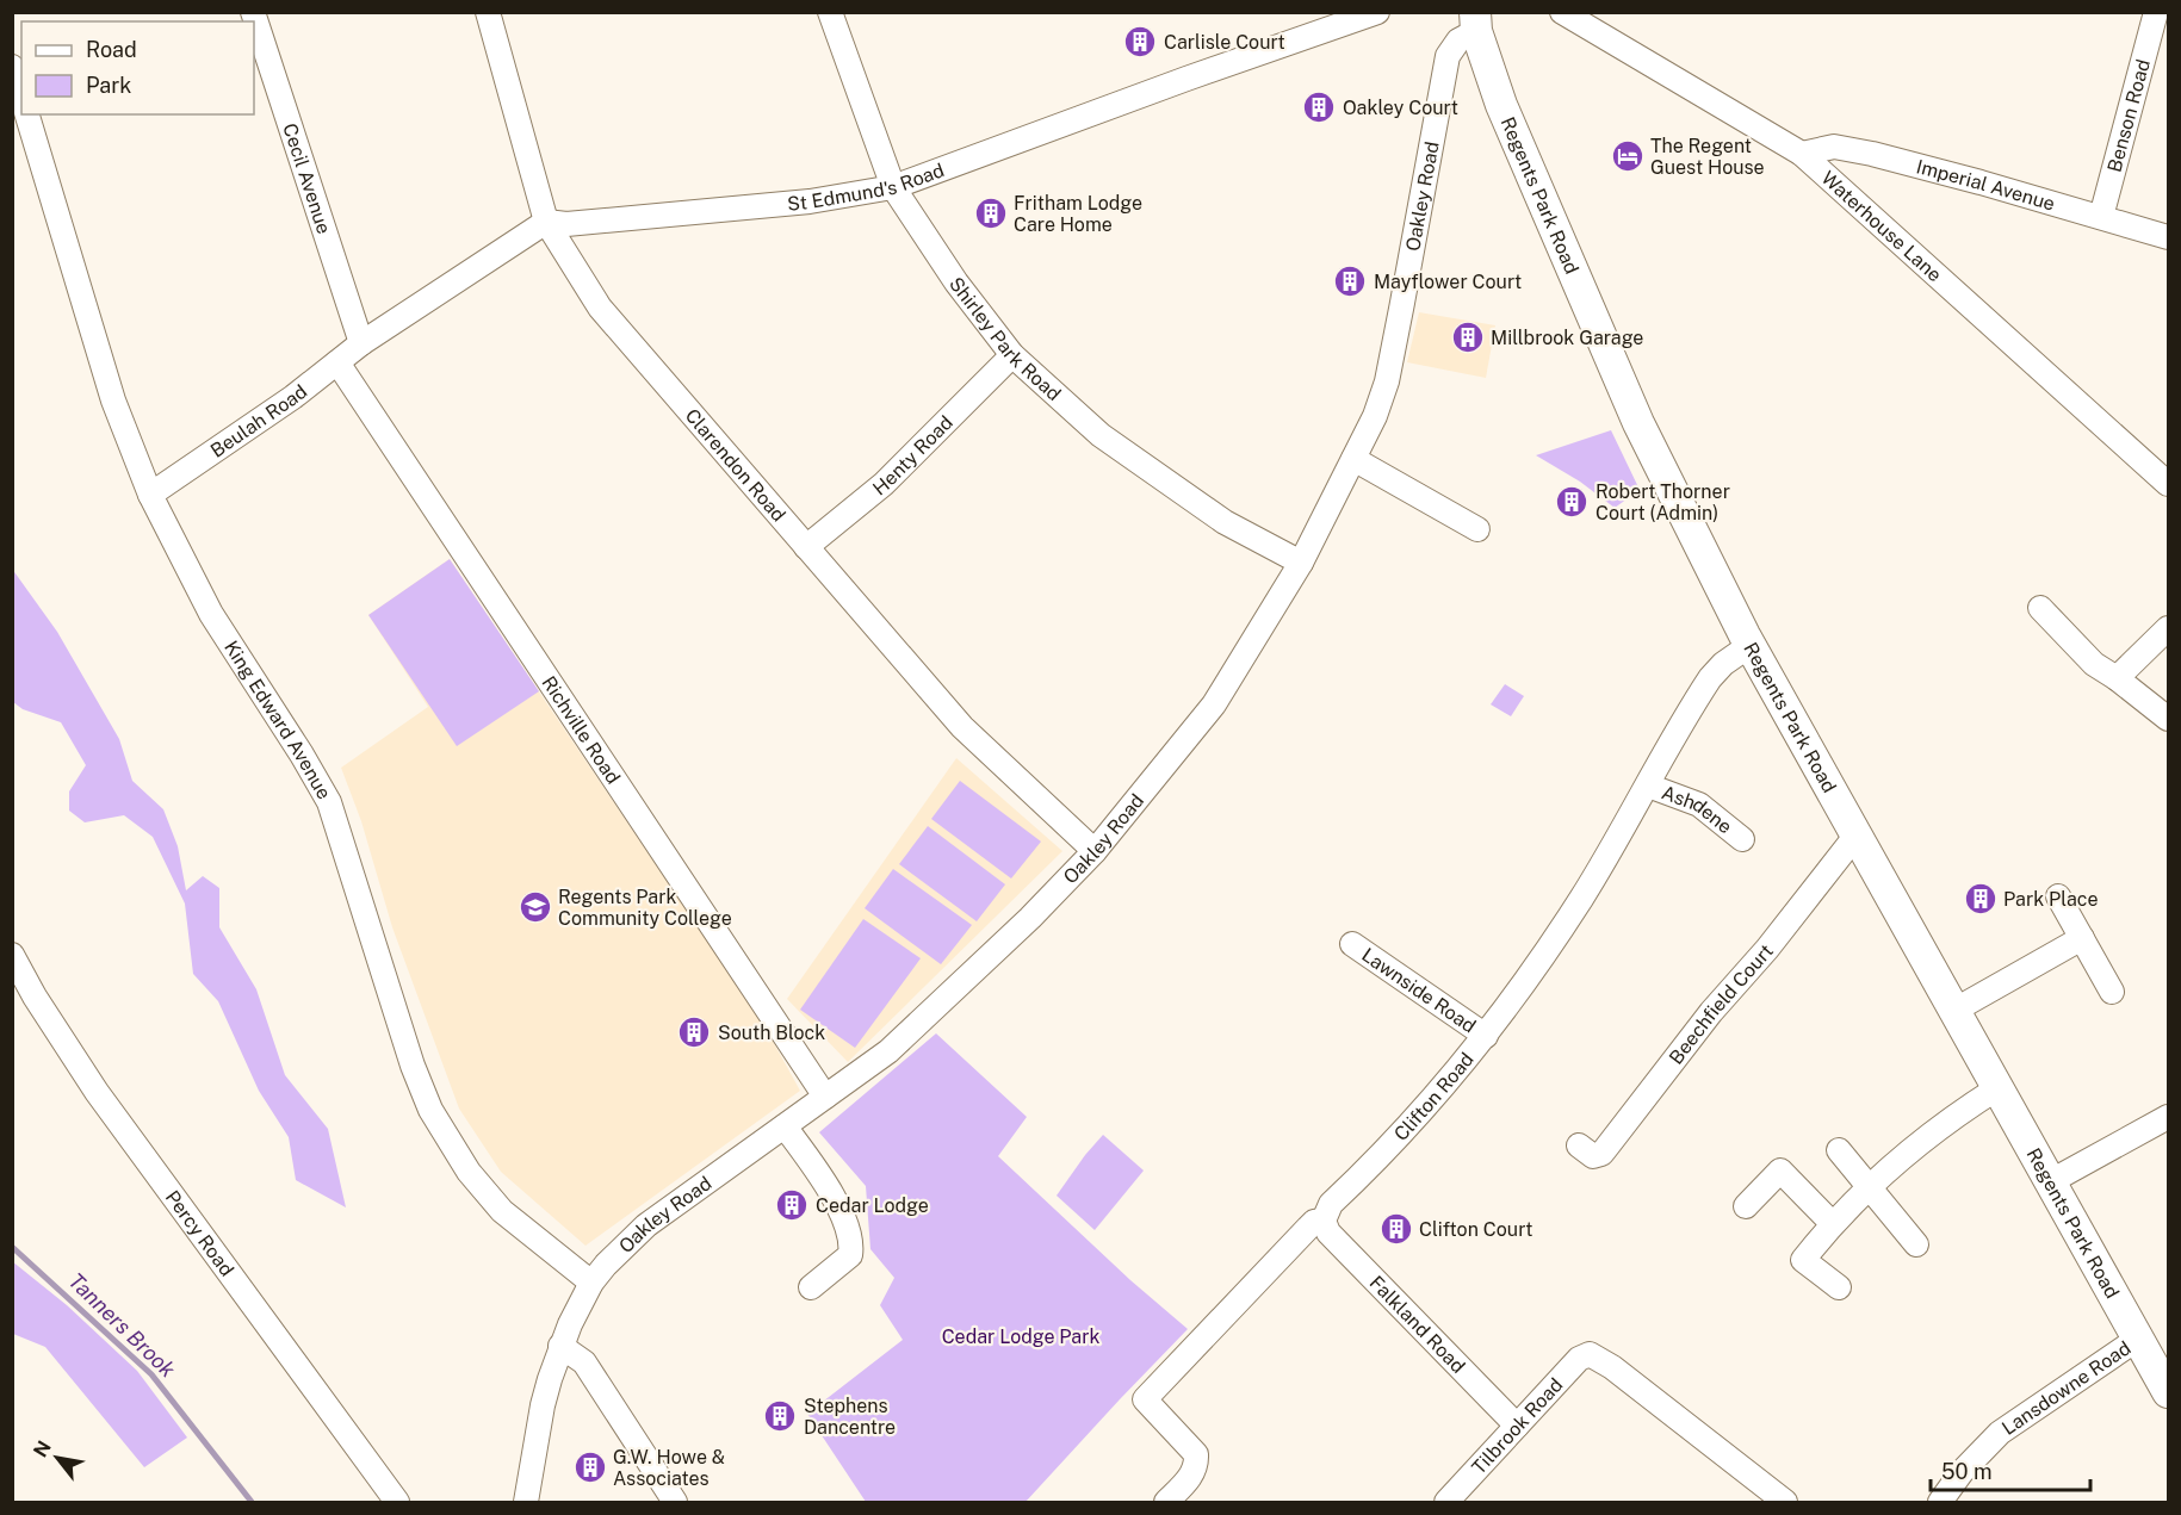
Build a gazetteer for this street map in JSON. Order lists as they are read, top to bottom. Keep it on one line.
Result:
{"streets":{"street":["Benson Road","Cecil Avenue","Imperial Avenue","St Edmund's Road","Regents Park Road","Oakley Road","Waterhouse Lane","Shirley Park Road","Beulah Road","Henty Road","Clarendon Road","King Edward Avenue","Richville Road","Ashdene","Lawnside Road","Beechfield Court","Clifton Road","Percy Road","Falkland Road","Lansdowne Road","Tilbrook Road"]},"crossings":[["Benson Road","Imperial Avenue"],["Cecil Avenue","Beulah Road"],["Imperial Avenue","Waterhouse Lane"],["St Edmund's Road","Shirley Park Road"],["St Edmund's Road","Clarendon Road"],["Regents Park Road","Oakley Road"],["Regents Park Road","Beechfield Court"],["Regents Park Road","Clifton Road"],["Regents Park Road","Lansdowne Road"],["Oakley Road","Shirley Park Road"],["Oakley Road","Clarendon Road"],["Oakley Road","King Edward Avenue"],["Oakley Road","Richville Road"],["Shirley Park Road","Henty Road"],["Beulah Road","King Edward Avenue"],["Beulah Road","Richville Road"],["Henty Road","Clarendon Road"],["Ashdene","Clifton Road"],["Lawnside Road","Clifton Road"],["Clifton Road","Falkland Road"],["Falkland Road","Tilbrook Road"]],"water":["Tanners Brook"],"parks":["Cedar Lodge Park"],"places":{"building":["Carlisle Court","Oakley Court","Fritham Lodge Care Home","Mayflower Court","Millbrook Garage","Robert Thorner Court (Admin)","Park Place","South Block","Cedar Lodge","Clifton Court","Stephens Dancentre","G.W. Howe & Associates"],"hotel":["The Regent Guest House"],"school or university":["Regents Park Community College"]},"legend":["Road","Park"],"scale_bar":"50 m","north":"top left"}
